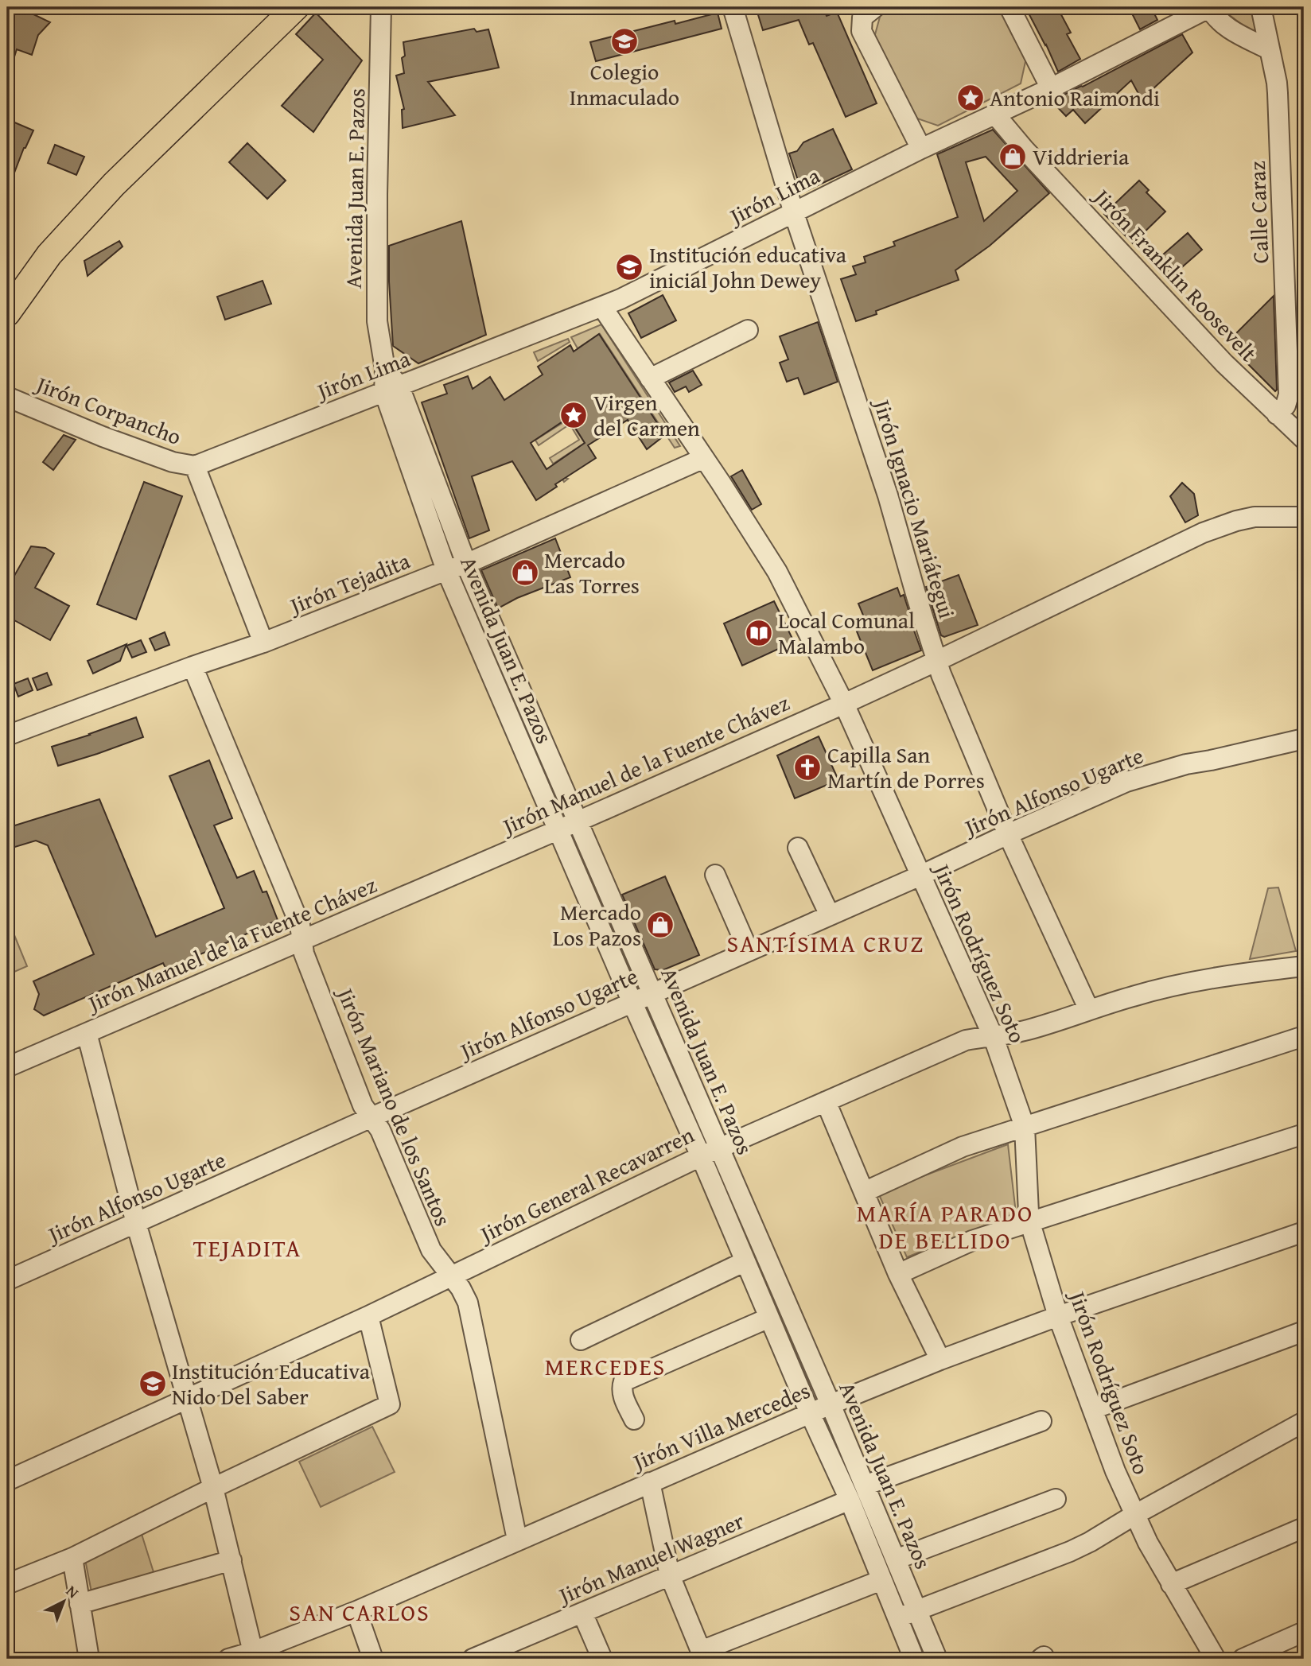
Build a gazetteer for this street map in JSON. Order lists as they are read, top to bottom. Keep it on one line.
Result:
{"streets":{"street":["Avenida Juan E. Pazos","Jirón Lima","Calle Caraz","Jirón Franklin Roosevelt","Jirón Corpancho","Jirón Ignacio Mariátegui","Jirón Tejadita","Jirón Manuel de la Fuente Chávez","Jirón Alfonso Ugarte","Jirón Rodríguez Soto","Jirón Mariano de los Santos","Jirón General Recavarren","Jirón Villa Mercedes","Jirón Manuel Wagner"]},"crossings":[["Avenida Juan E. Pazos","Jirón Lima"],["Avenida Juan E. Pazos","Jirón Tejadita"],["Avenida Juan E. Pazos","Jirón Manuel de la Fuente Chávez"],["Avenida Juan E. Pazos","Jirón Alfonso Ugarte"],["Avenida Juan E. Pazos","Jirón General Recavarren"],["Avenida Juan E. Pazos","Jirón Villa Mercedes"],["Avenida Juan E. Pazos","Jirón Manuel Wagner"],["Jirón Lima","Jirón Franklin Roosevelt"],["Jirón Lima","Jirón Corpancho"],["Jirón Lima","Jirón Ignacio Mariátegui"],["Jirón Lima","Jirón Rodríguez Soto"],["Calle Caraz","Jirón Franklin Roosevelt"],["Jirón Ignacio Mariátegui","Jirón Manuel de la Fuente Chávez"],["Jirón Ignacio Mariátegui","Jirón Alfonso Ugarte"],["Jirón Ignacio Mariátegui","Jirón General Recavarren"],["Jirón Tejadita","Jirón Rodríguez Soto"],["Jirón Tejadita","Jirón Mariano de los Santos"],["Jirón Manuel de la Fuente Chávez","Jirón Rodríguez Soto"],["Jirón Manuel de la Fuente Chávez","Jirón Mariano de los Santos"],["Jirón Alfonso Ugarte","Jirón Rodríguez Soto"],["Jirón Alfonso Ugarte","Jirón Mariano de los Santos"],["Jirón Rodríguez Soto","Jirón General Recavarren"],["Jirón Rodríguez Soto","Jirón Villa Mercedes"],["Jirón Mariano de los Santos","Jirón General Recavarren"],["Jirón Mariano de los Santos","Jirón Villa Mercedes"]],"districts":["SANTÍSIMA CRUZ","MARÍA PARADO DE BELLIDO","TEJADITA","MERCEDES","SAN CARLOS"],"places":{"school or university":["Colegio Inmaculado","Institución educativa inicial John Dewey","Institución Educativa Nido Del Saber"],"place":["Antonio Raimondi","Virgen del Carmen"],"shop":["Viddrieria","Mercado Las Torres","Mercado Los Pazos"],"library":["Local Comunal Malambo"],"church":["Capilla San Martín de Porres"]},"north":"top right"}
